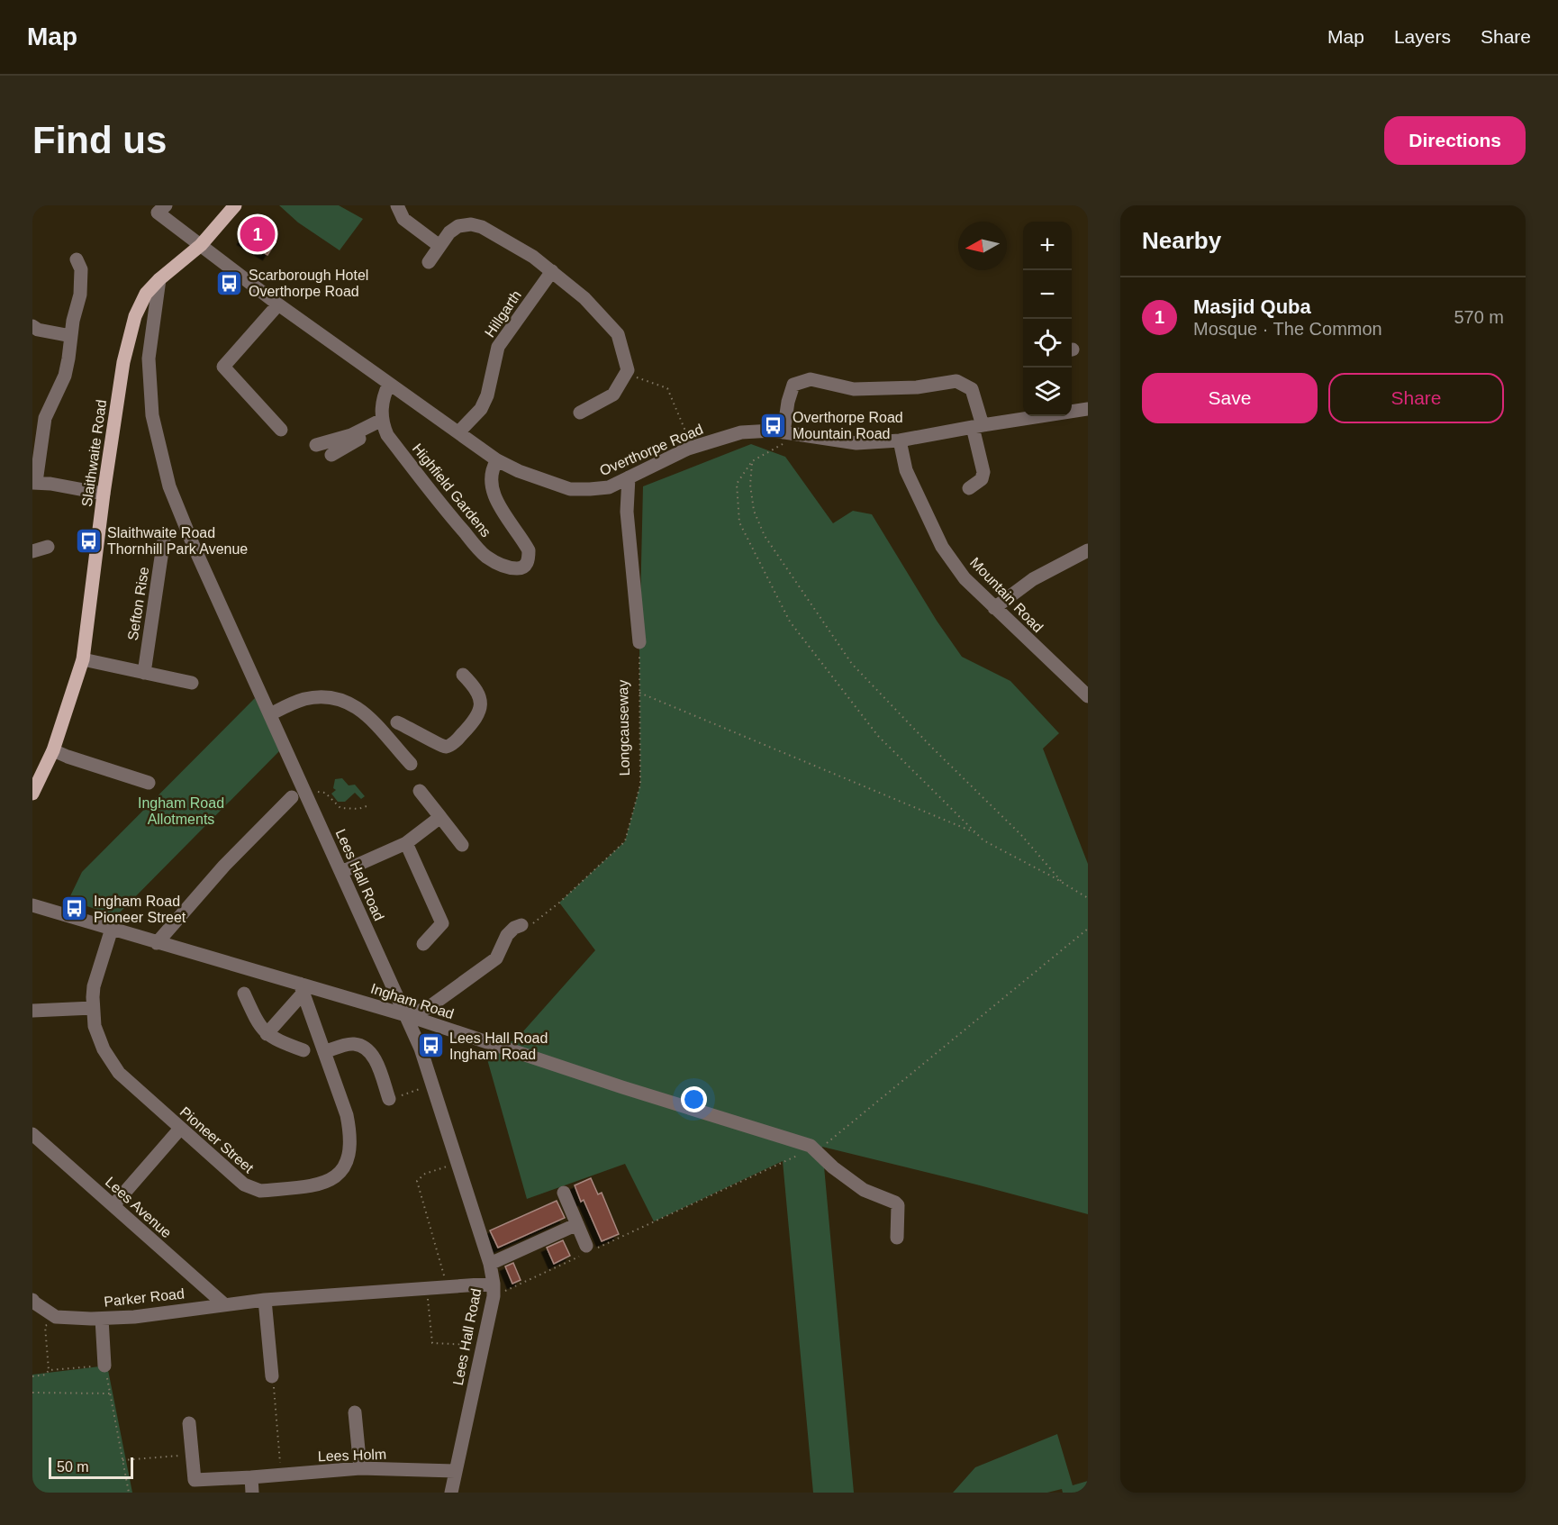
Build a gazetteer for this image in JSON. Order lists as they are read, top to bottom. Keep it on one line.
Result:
{"streets":{"main road":["Slaithwaite Road"],"street":["Hillgarth","Overthorpe Road","Highfield Gardens","Mountain Road","Sefton Rise","Lees Hall Road","Ingham Road","Pioneer Street","Lees Avenue","Parker Road","Lees Holm"],"path":["Longcauseway"]},"crossings":[["Hillgarth","Overthorpe Road"],["Overthorpe Road","Slaithwaite Road"],["Overthorpe Road","Highfield Gardens"],["Overthorpe Road","Mountain Road"],["Slaithwaite Road","Lees Hall Road"],["Lees Hall Road","Ingham Road"],["Lees Hall Road","Parker Road"],["Lees Hall Road","Lees Holm"],["Ingham Road","Pioneer Street"],["Lees Avenue","Parker Road"]],"parks":["Ingham Road Allotments"],"places":{"bus stop":["Scarborough Hotel Overthorpe Road","Overthorpe Road Mountain Road","Slaithwaite Road Thornhill Park Avenue","Ingham Road Pioneer Street","Lees Hall Road Ingham Road"]},"scale_bar":"50 m","north":"left","page":{"header":"Map","nav":["Map","Layers","Share"],"buttons":["Directions",["Save","Share"]],"title":"Find us","heading":"Nearby","pins":"1","map_buttons":["+","−"],"list":[{"mark":"1","name":"Masjid Quba","note":"Mosque · The Common","value":"570 m"}],"scale":"50 m"}}
